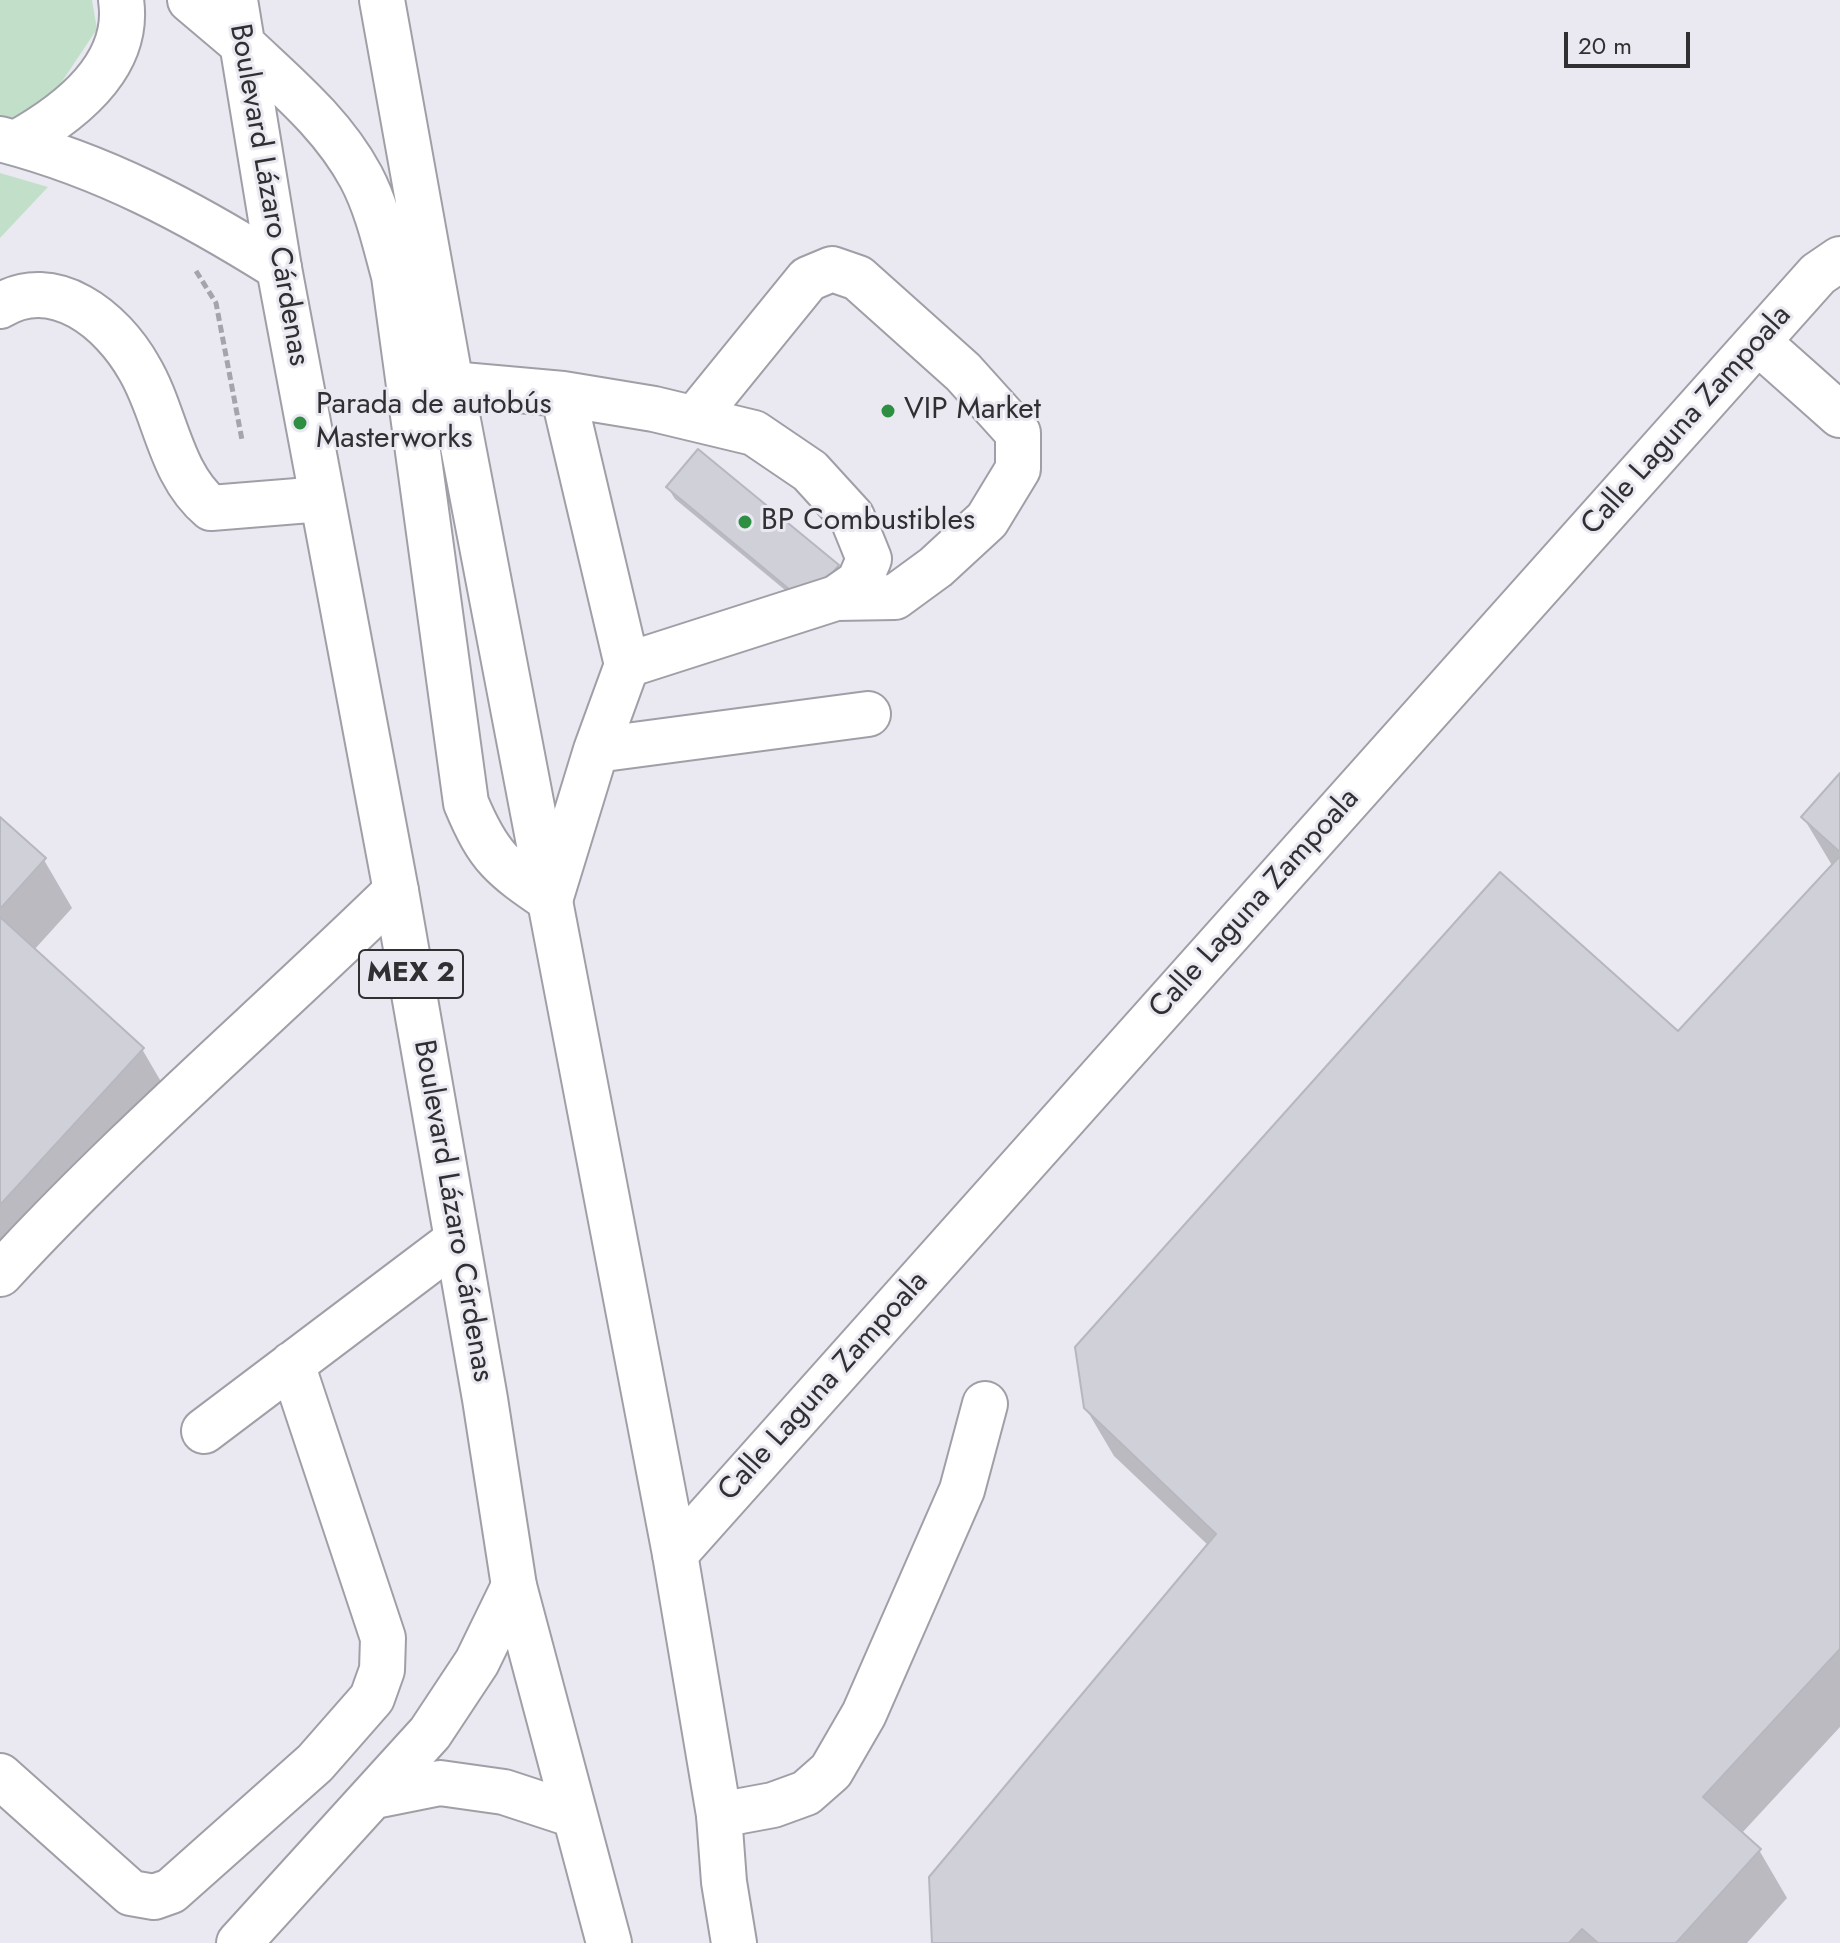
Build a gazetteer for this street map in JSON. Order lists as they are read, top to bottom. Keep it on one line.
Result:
{"streets":{"main road":["Boulevard Lázaro Cárdenas","Calle Laguna Zampoala","MEX 2"]},"places":["VIP Market","Parada de autobús Masterworks","BP Combustibles"],"scale_bar":"20 m"}
